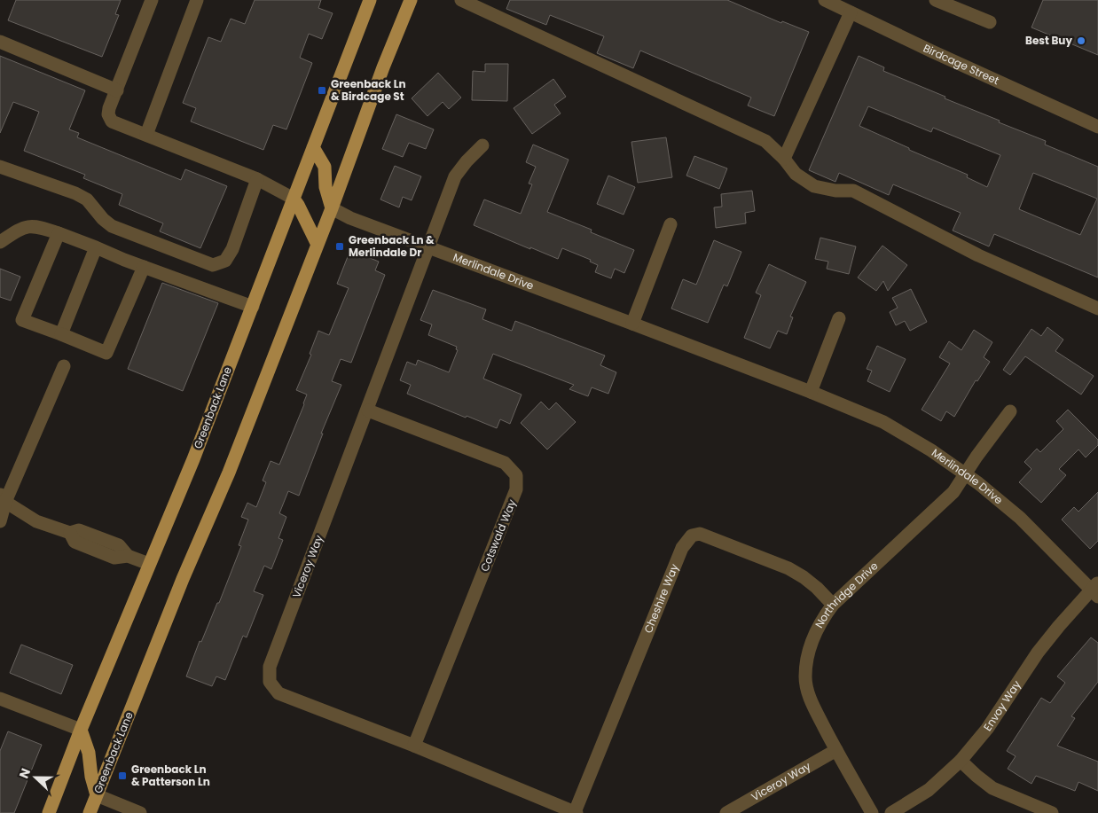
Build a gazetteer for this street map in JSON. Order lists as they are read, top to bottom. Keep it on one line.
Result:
{"streets":{"main road":["Greenback Lane"],"street":["Birdcage Street","Merlindale Drive","Cotswald Way","Viceroy Way","Northridge Drive","Cheshire Way","Envoy Way"]},"crossings":[["Merlindale Drive","Greenback Lane"],["Merlindale Drive","Viceroy Way"],["Merlindale Drive","Northridge Drive"],["Merlindale Drive","Envoy Way"],["Cotswald Way","Viceroy Way"],["Viceroy Way","Northridge Drive"],["Viceroy Way","Cheshire Way"],["Northridge Drive","Cheshire Way"]],"places":{"other":["Best Buy"],"transit":["Greenback Ln & Birdcage St","Greenback Ln & Merlindale Dr","Greenback Ln & Patterson Ln"]},"north":"left"}
